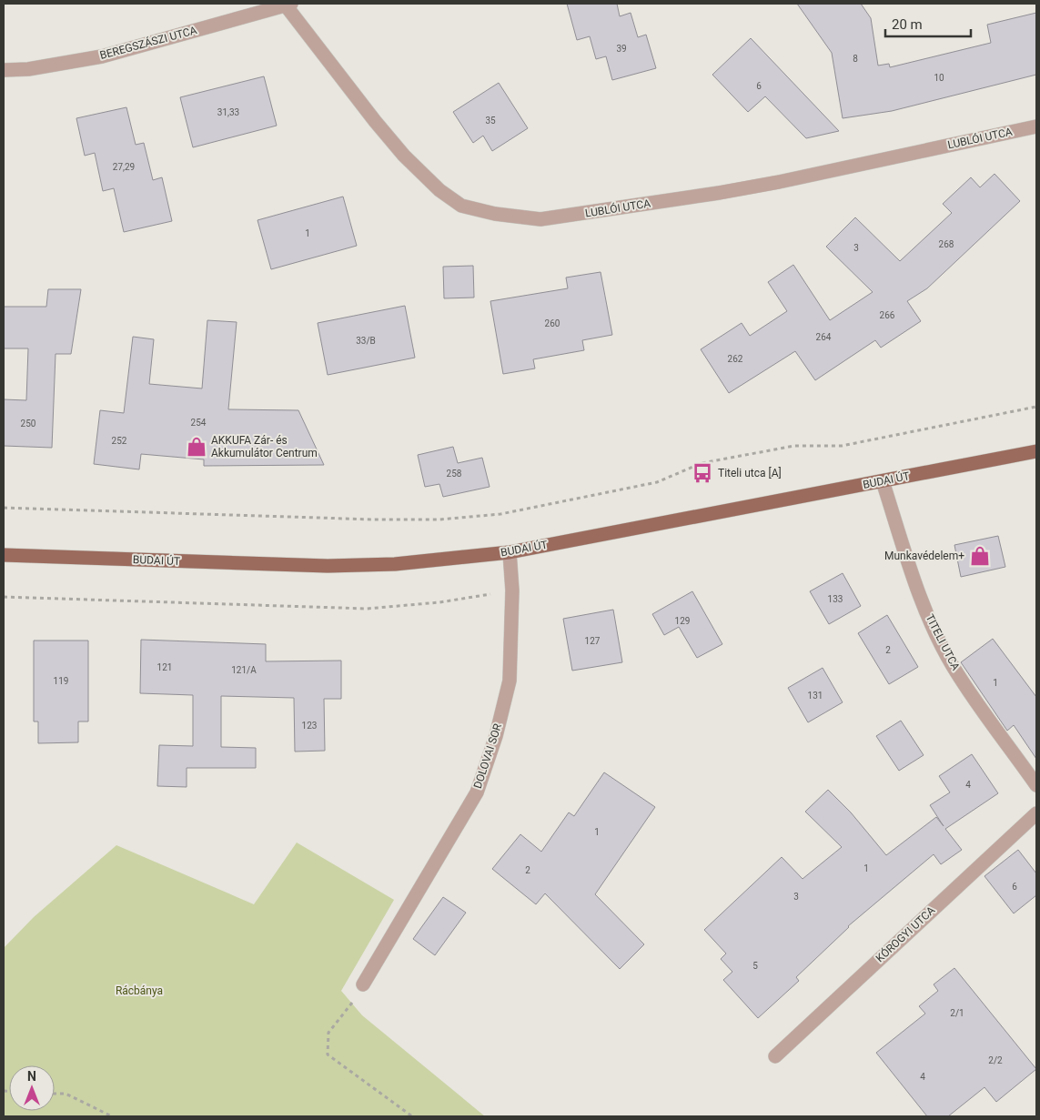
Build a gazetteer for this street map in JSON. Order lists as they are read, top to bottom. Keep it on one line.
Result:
{"streets":{"main road":["BUDAI ÚT"],"street":["BEREGSZÁSZI UTCA","LUBLÓI UTCA","TITELI UTCA","DOLOVAI SOR","KÓROGYI UTCA"]},"crossings":[["BEREGSZÁSZI UTCA","LUBLÓI UTCA"],["BUDAI ÚT","TITELI UTCA"],["BUDAI ÚT","DOLOVAI SOR"]],"parks":["Rácbánya"],"places":{"shop":["AKKUFA Zár- és Akkumulátor Centrum","Munkavédelem+"],"bus stop":["Titeli utca [A]"]},"house_numbers":["39","8","10","6","31,33","35","27,29","1","268","3","266","260","264","33/B","262","254","250","252","258","133","129","127","2","121","121/A","119","1","131","123","4","1","1","2","6","3","5","2/1","2/2","4"],"scale_bar":"20 m","north":"top"}
